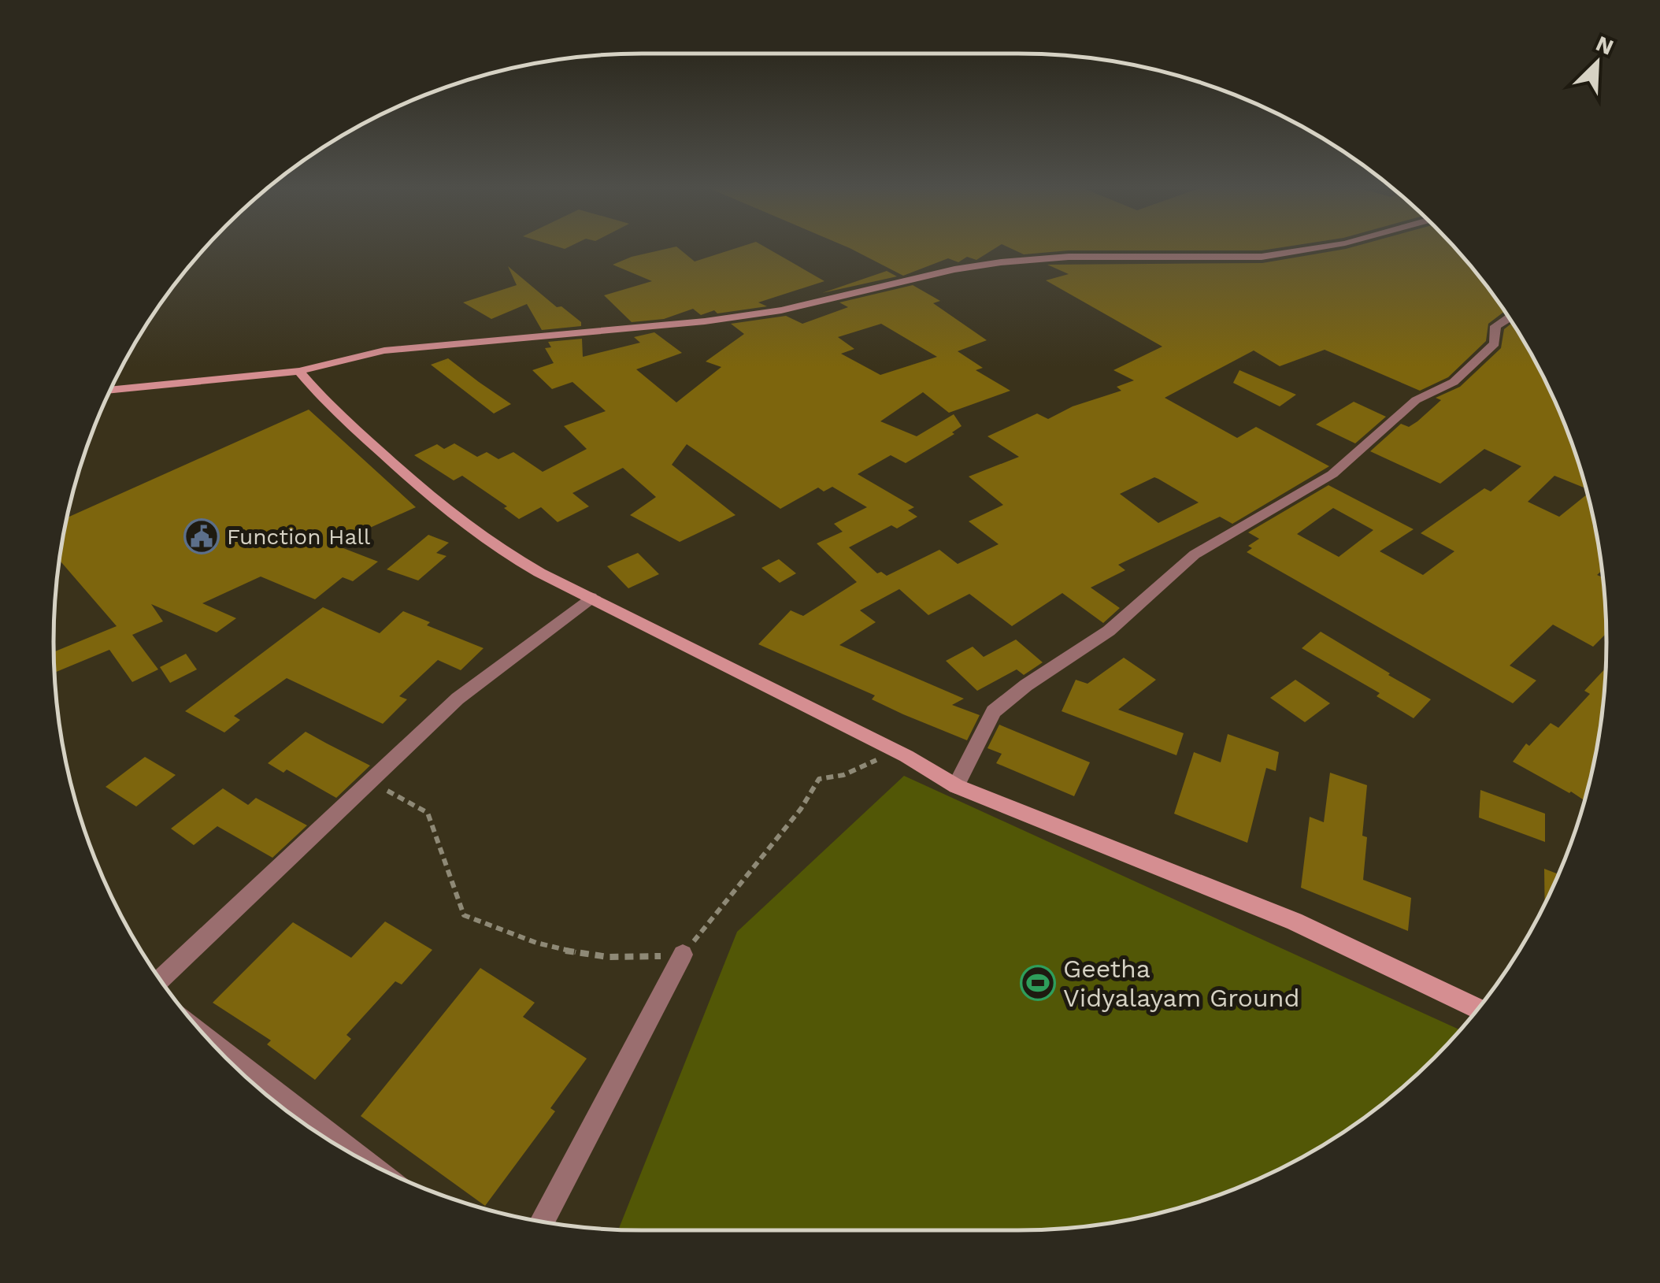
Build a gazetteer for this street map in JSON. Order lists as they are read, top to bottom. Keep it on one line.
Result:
{"places":{"public building":["Function Hall"],"sports":["Geetha Vidyalayam Ground"]},"north":"top right"}
